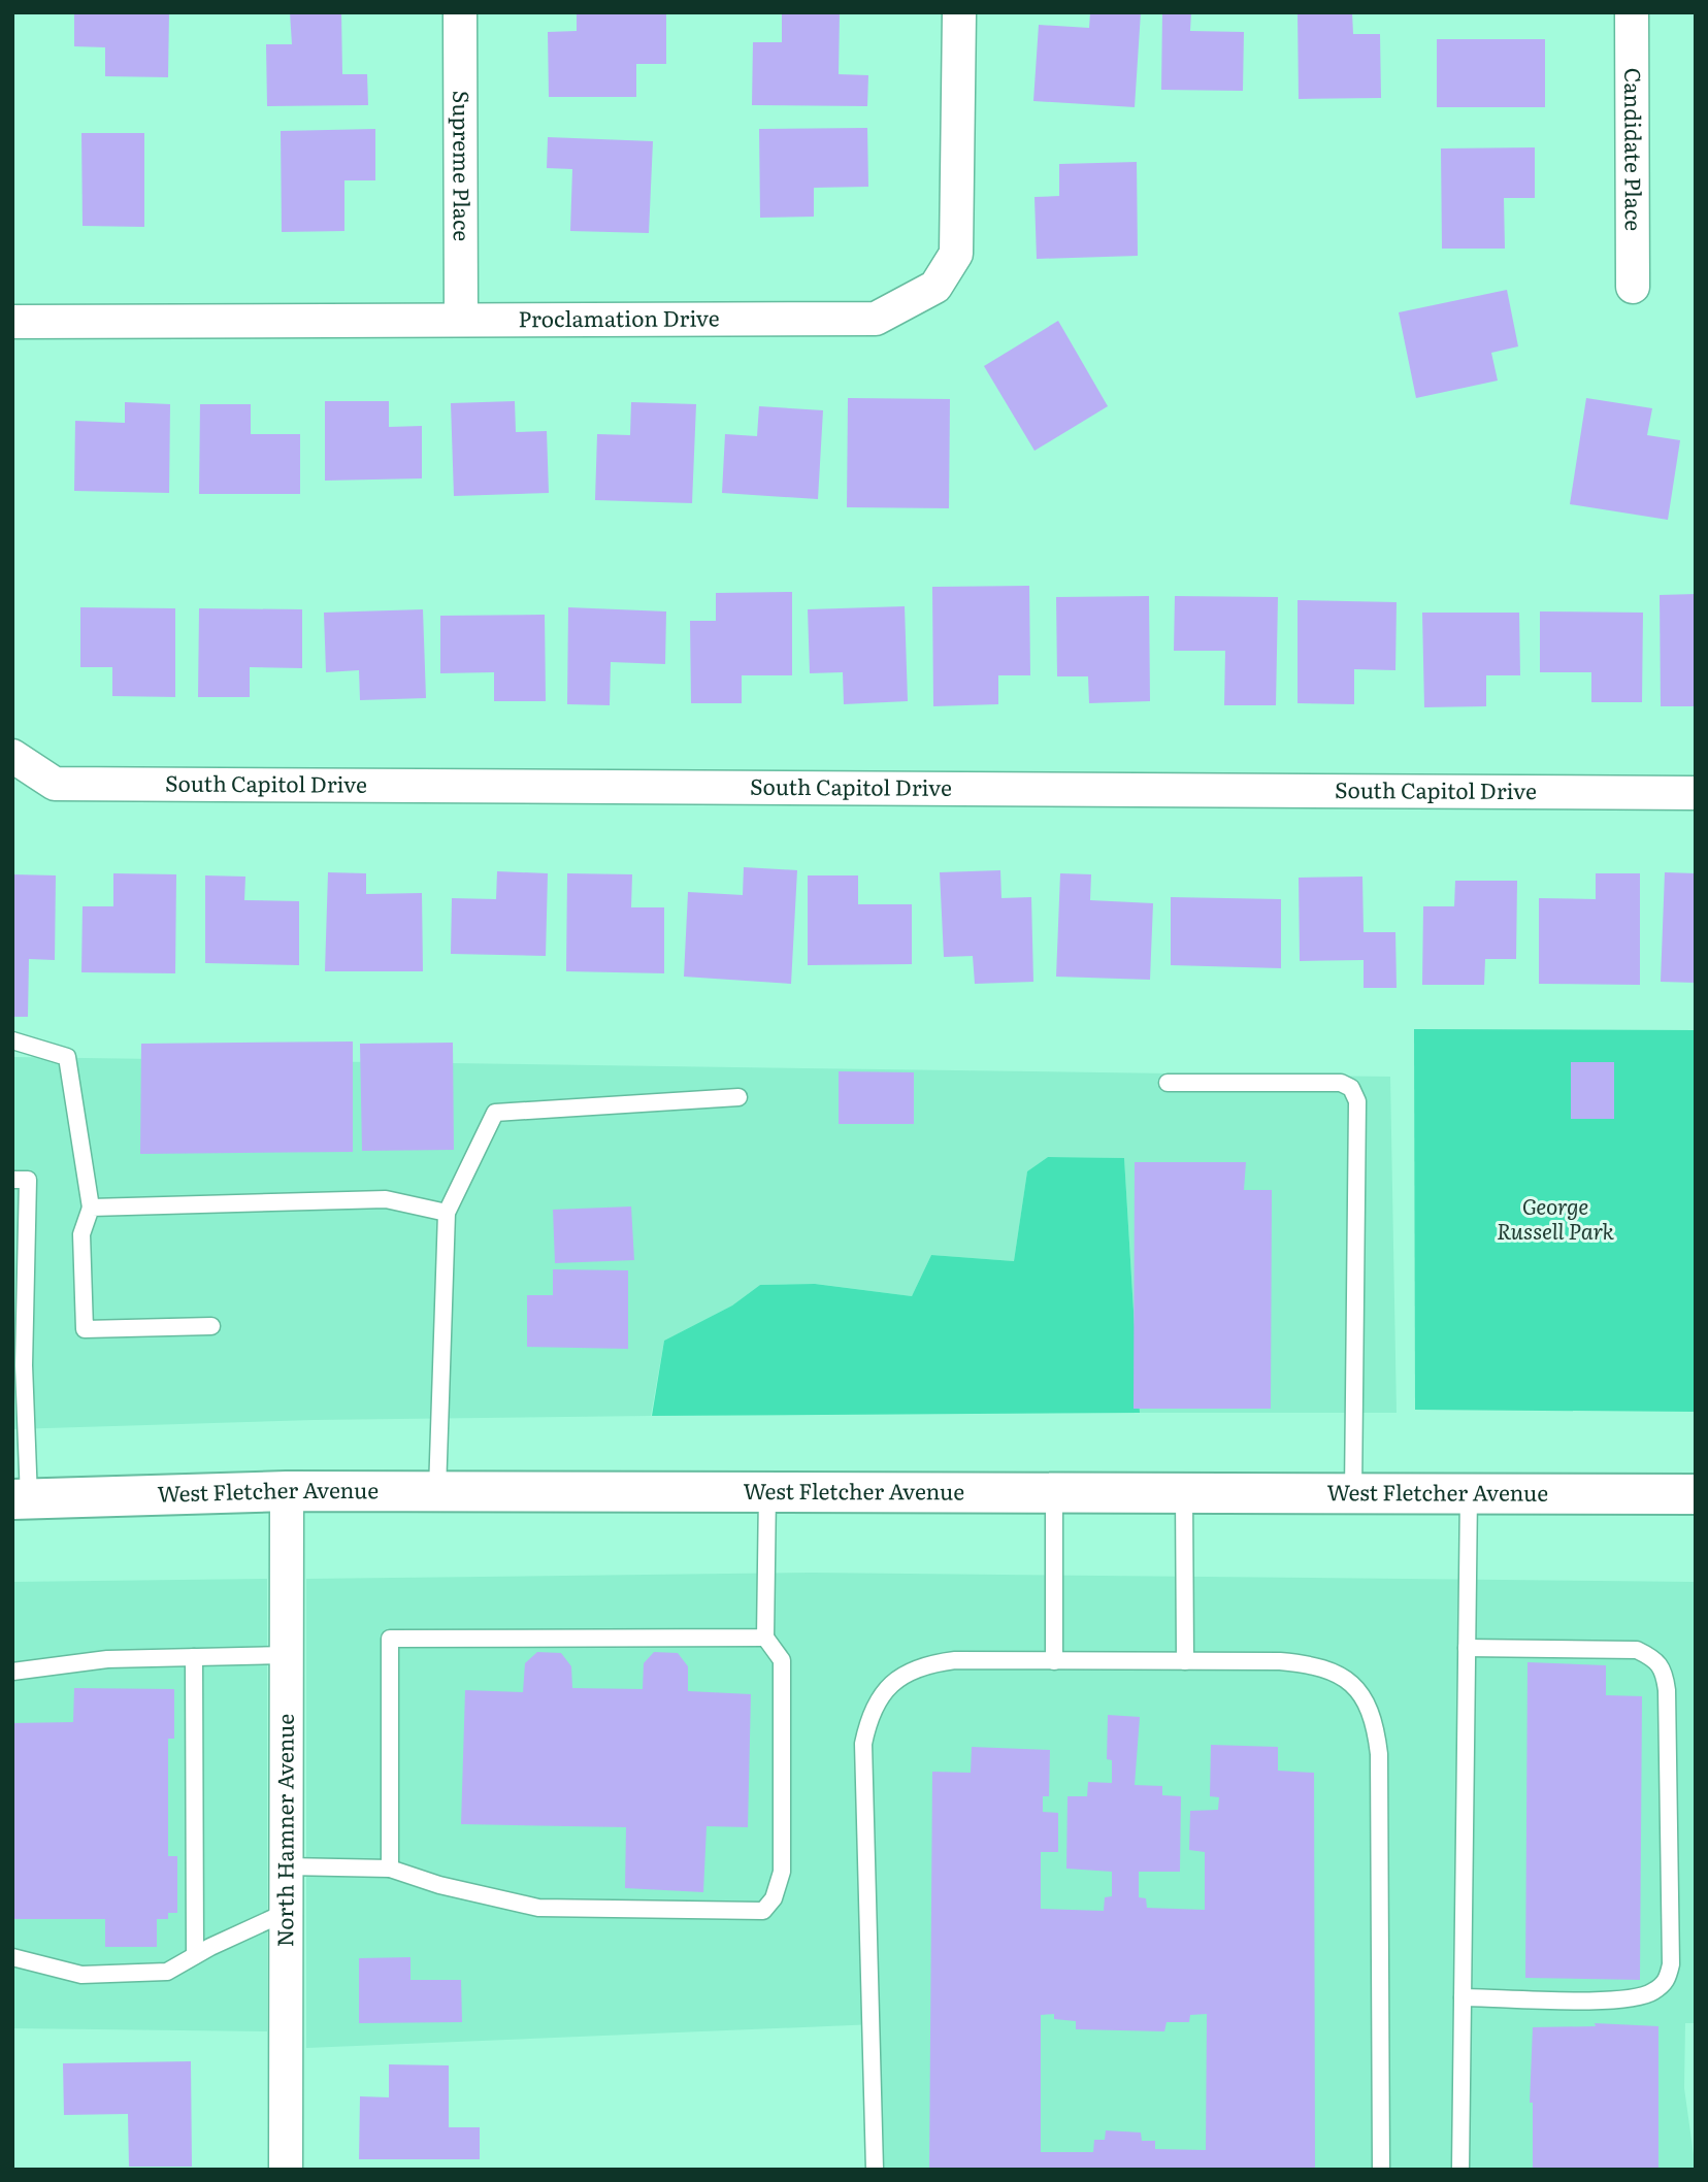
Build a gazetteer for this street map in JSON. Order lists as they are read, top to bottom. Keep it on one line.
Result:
{"streets":{"main road":["West Fletcher Avenue"],"street":["Candidate Place","Supreme Place","Proclamation Drive","South Capitol Drive","North Hamner Avenue"]},"crossings":[["Supreme Place","Proclamation Drive"],["West Fletcher Avenue","North Hamner Avenue"]],"parks":["George Russell Park"]}
